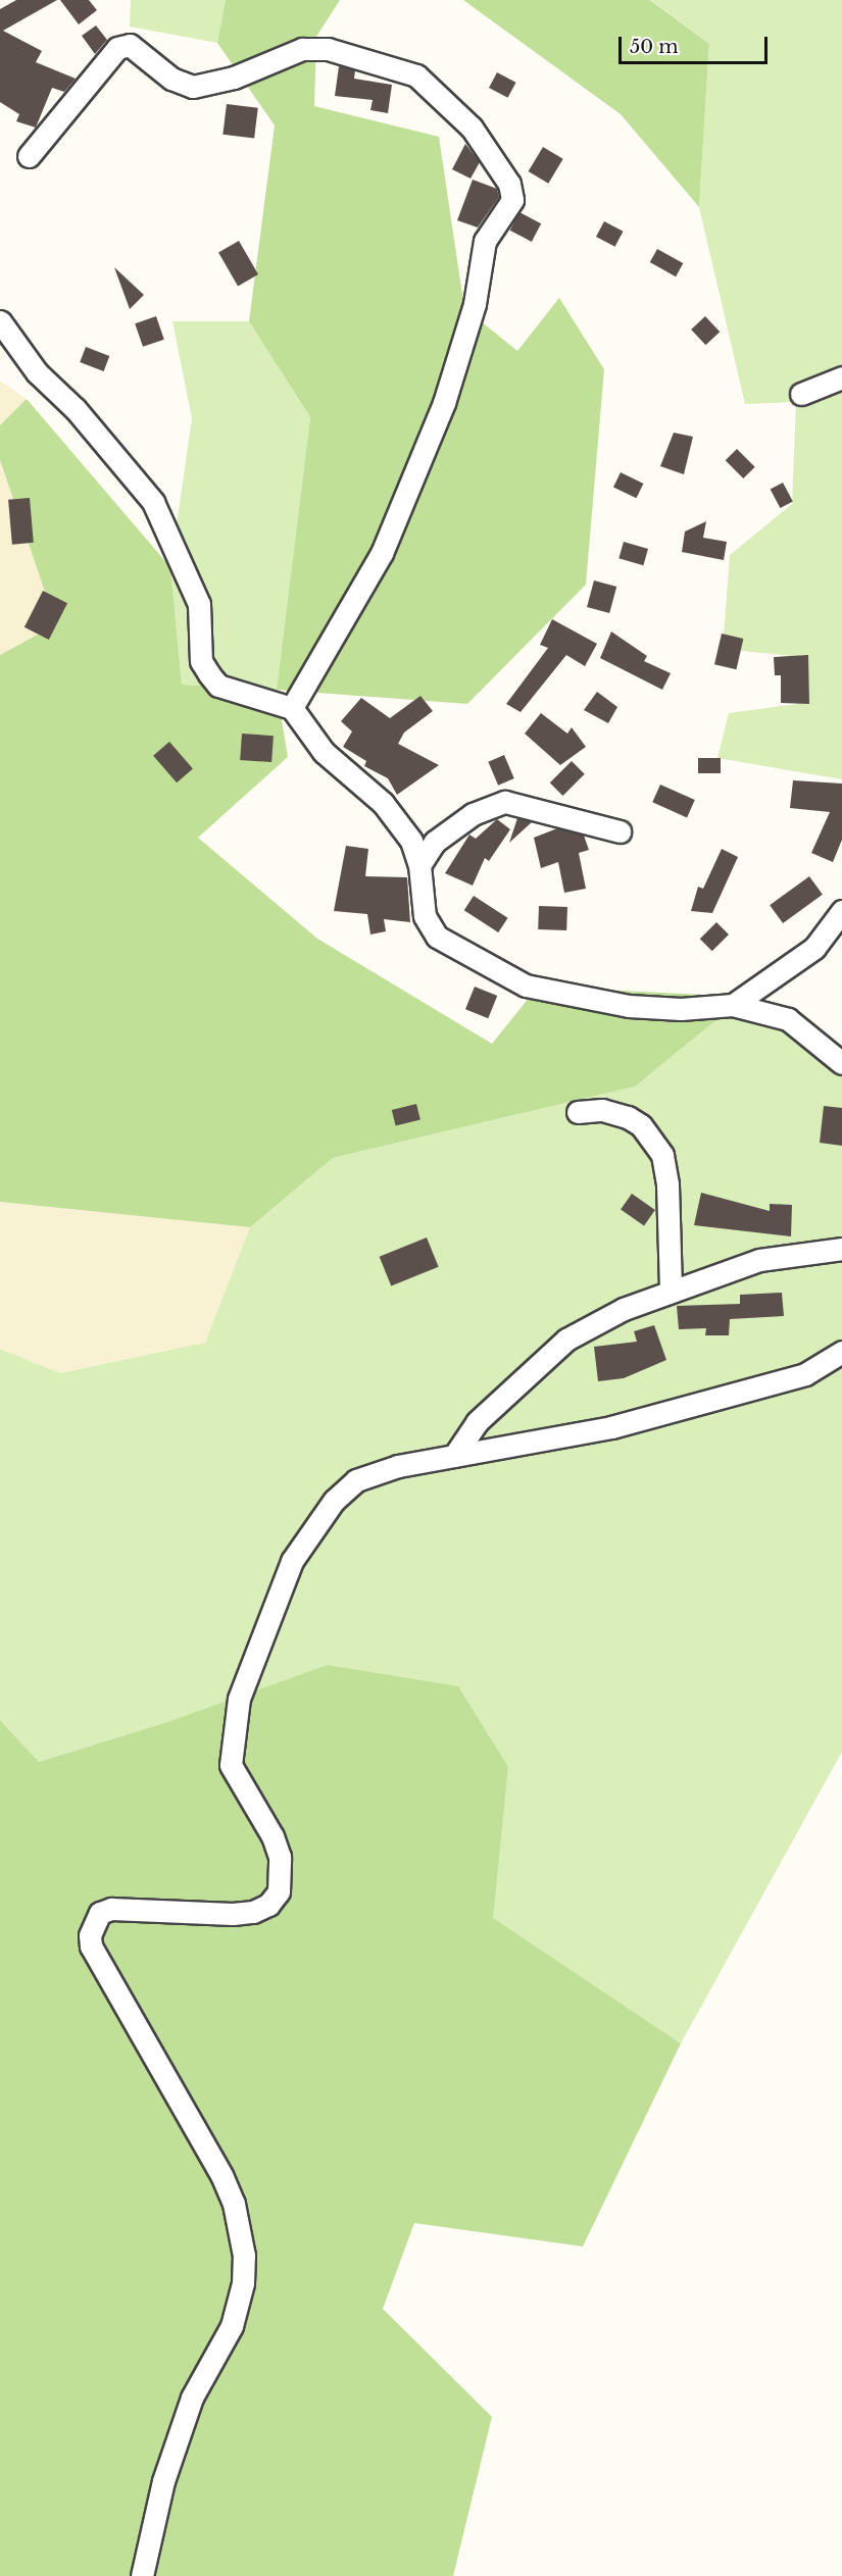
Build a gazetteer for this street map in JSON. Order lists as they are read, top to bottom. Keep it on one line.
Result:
{"scale_bar":"50 m"}
